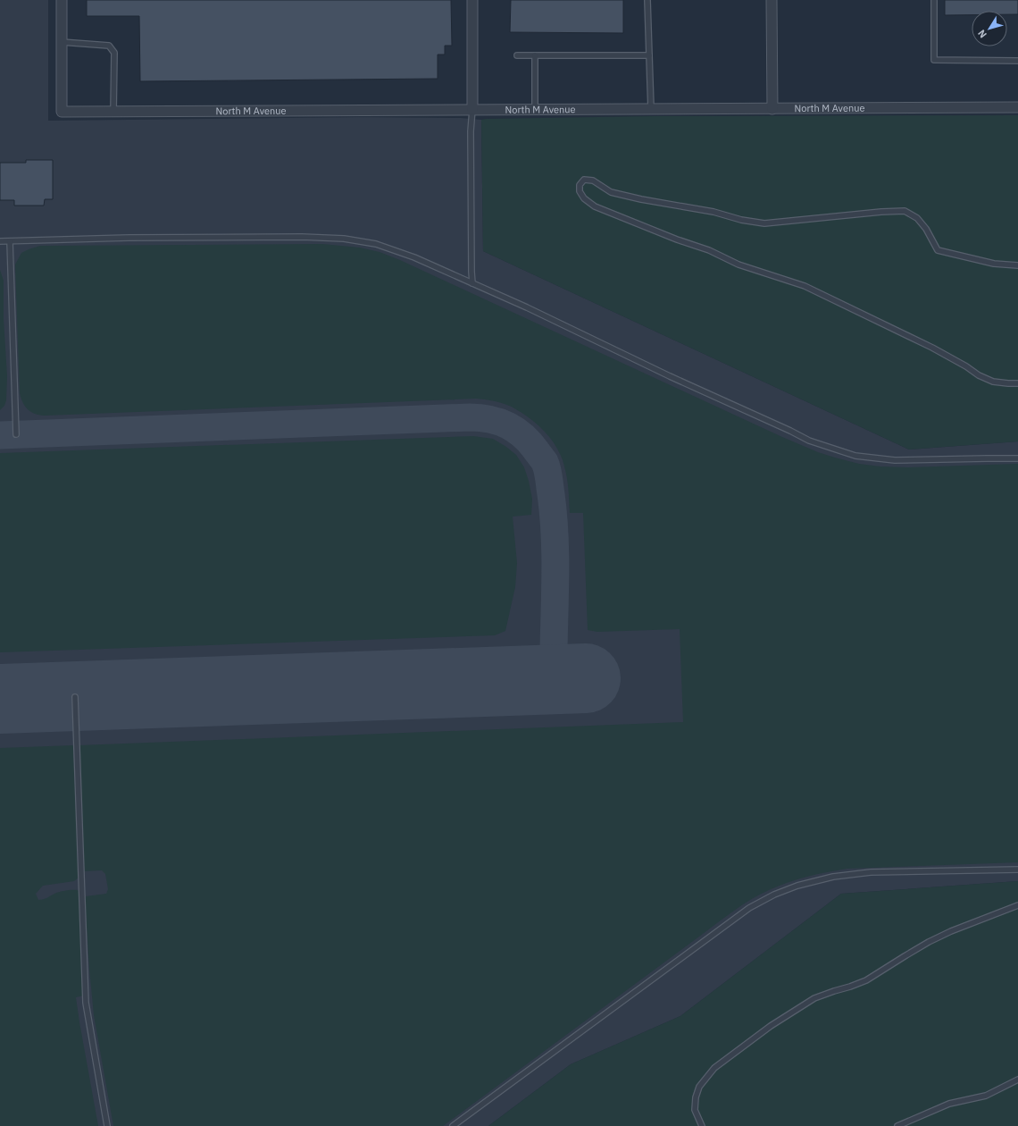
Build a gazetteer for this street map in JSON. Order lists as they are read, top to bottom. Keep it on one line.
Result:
{"streets":{"street":["North M Avenue"]},"north":"bottom left"}
